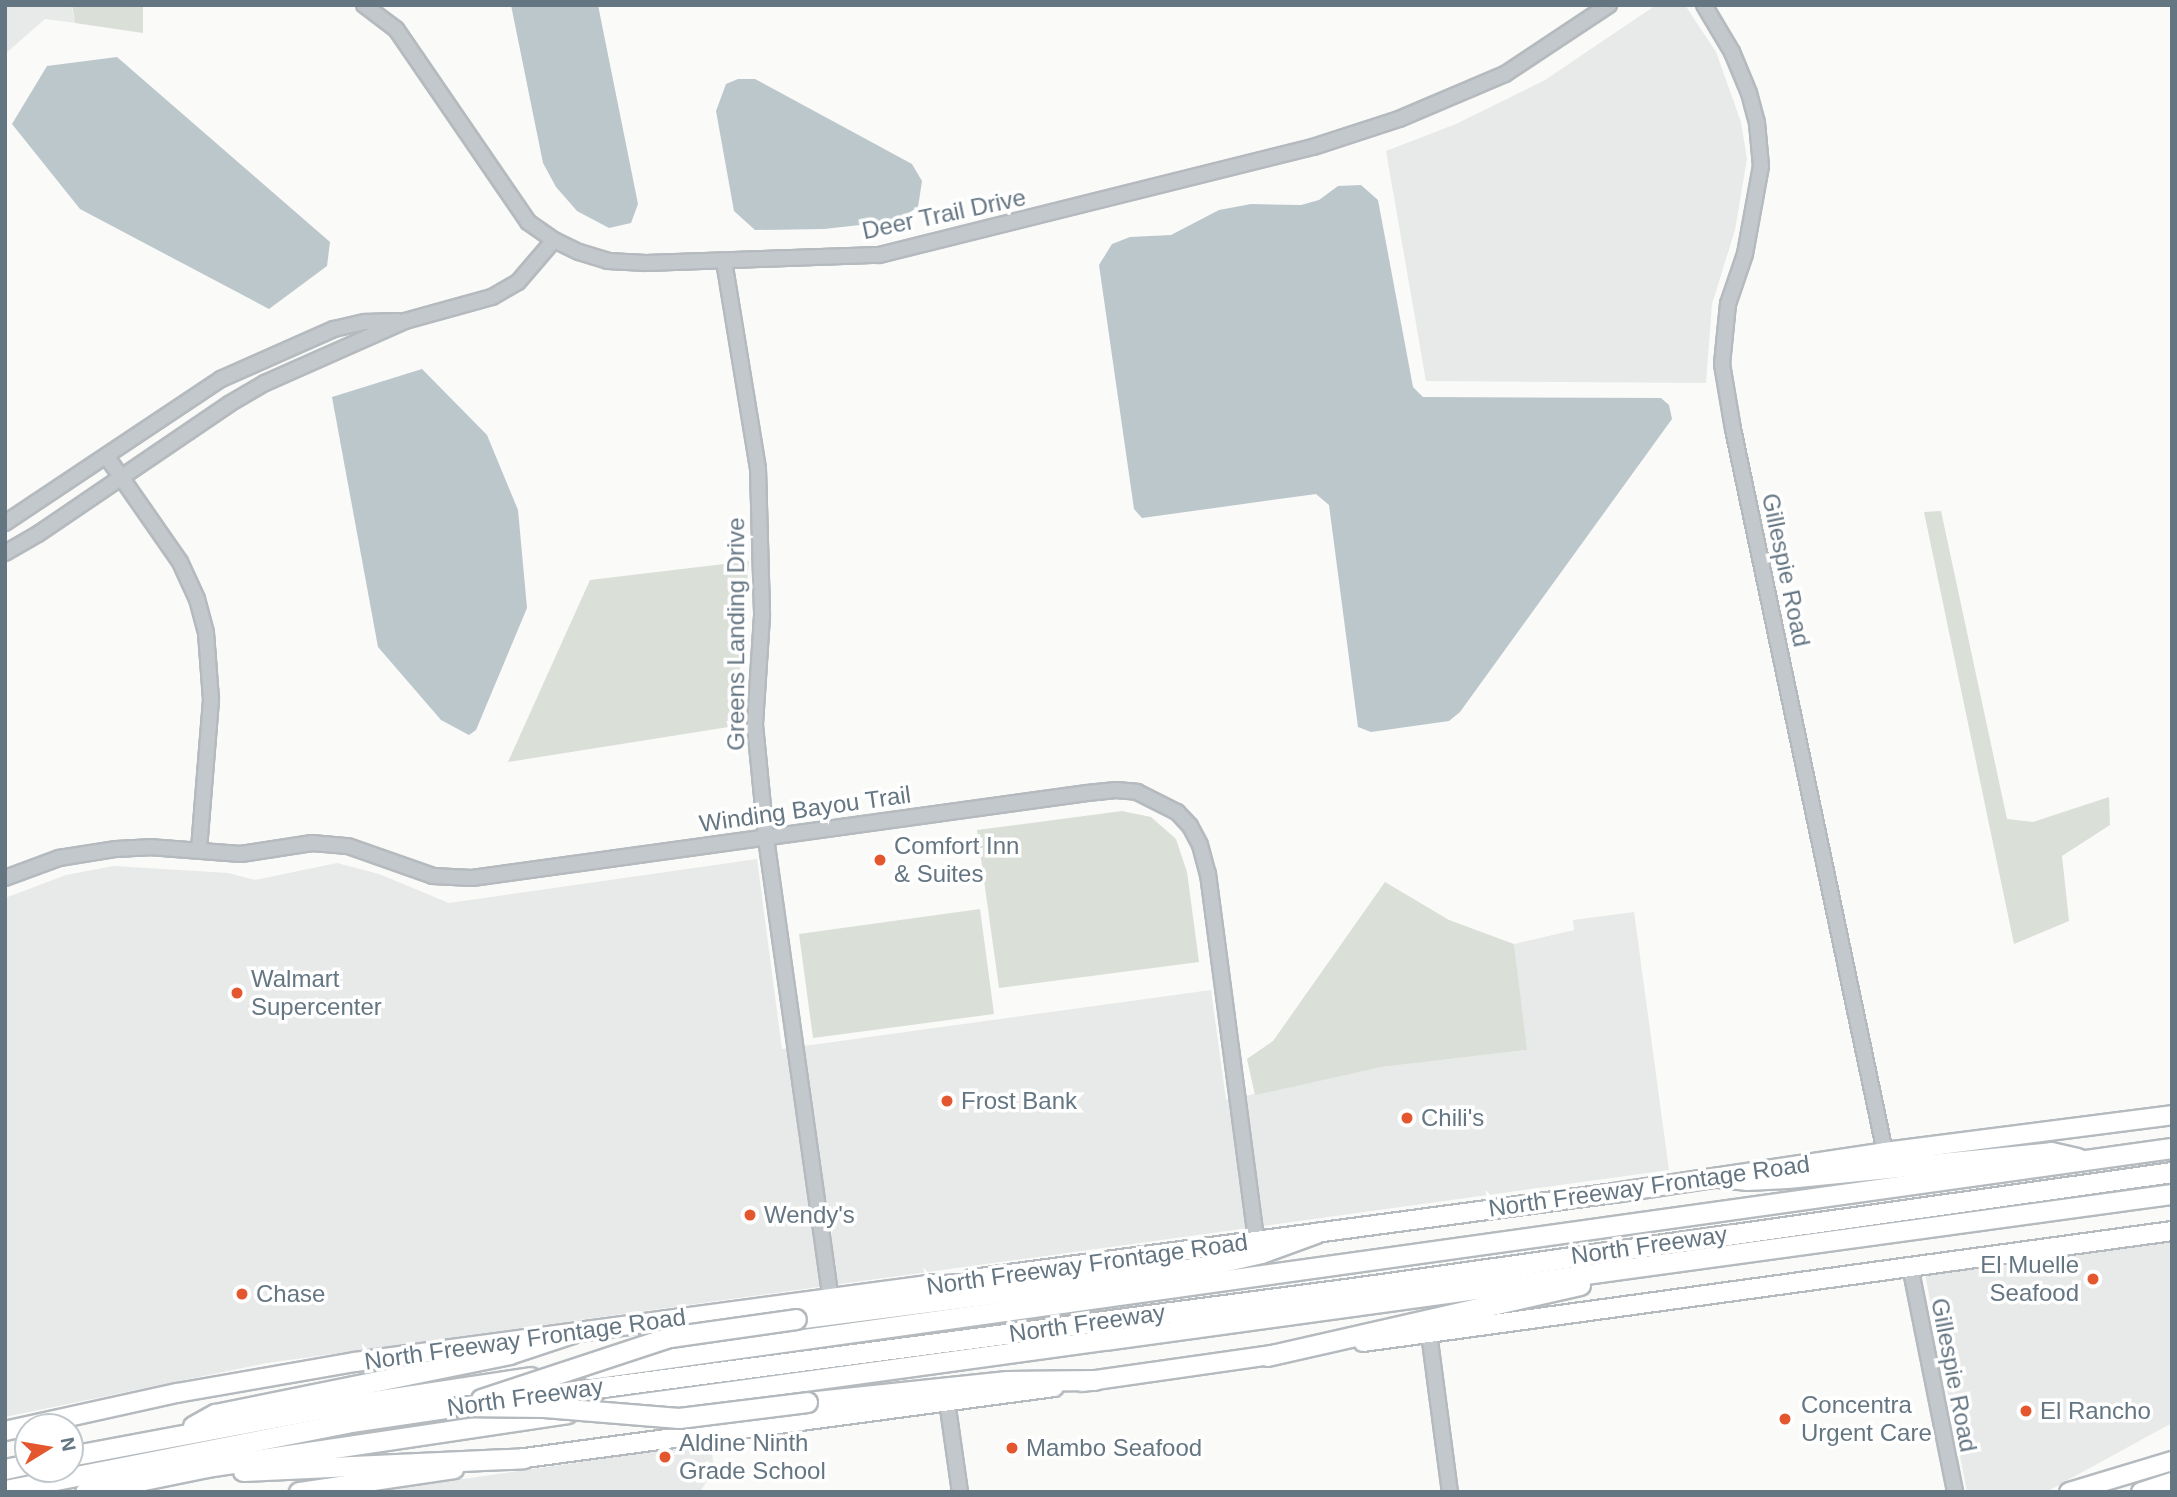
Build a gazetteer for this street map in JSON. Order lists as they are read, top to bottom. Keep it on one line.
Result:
{"streets":{"highway":["North Freeway"],"main road":["North Freeway Frontage Road"],"street":["Deer Trail Drive","Gillespie Road","Greens Landing Drive","Winding Bayou Trail"]},"crossings":[["Deer Trail Drive","Greens Landing Drive"],["Gillespie Road","North Freeway Frontage Road"],["Greens Landing Drive","Winding Bayou Trail"],["Greens Landing Drive","North Freeway Frontage Road"],["Winding Bayou Trail","North Freeway Frontage Road"]],"places":["Comfort Inn & Suites","Walmart Supercenter","Frost Bank","Chili's","Wendy's","El Muelle Seafood","Chase","El Rancho","Concentra Urgent Care","Mambo Seafood","Aldine Ninth Grade School"],"north":"right"}
